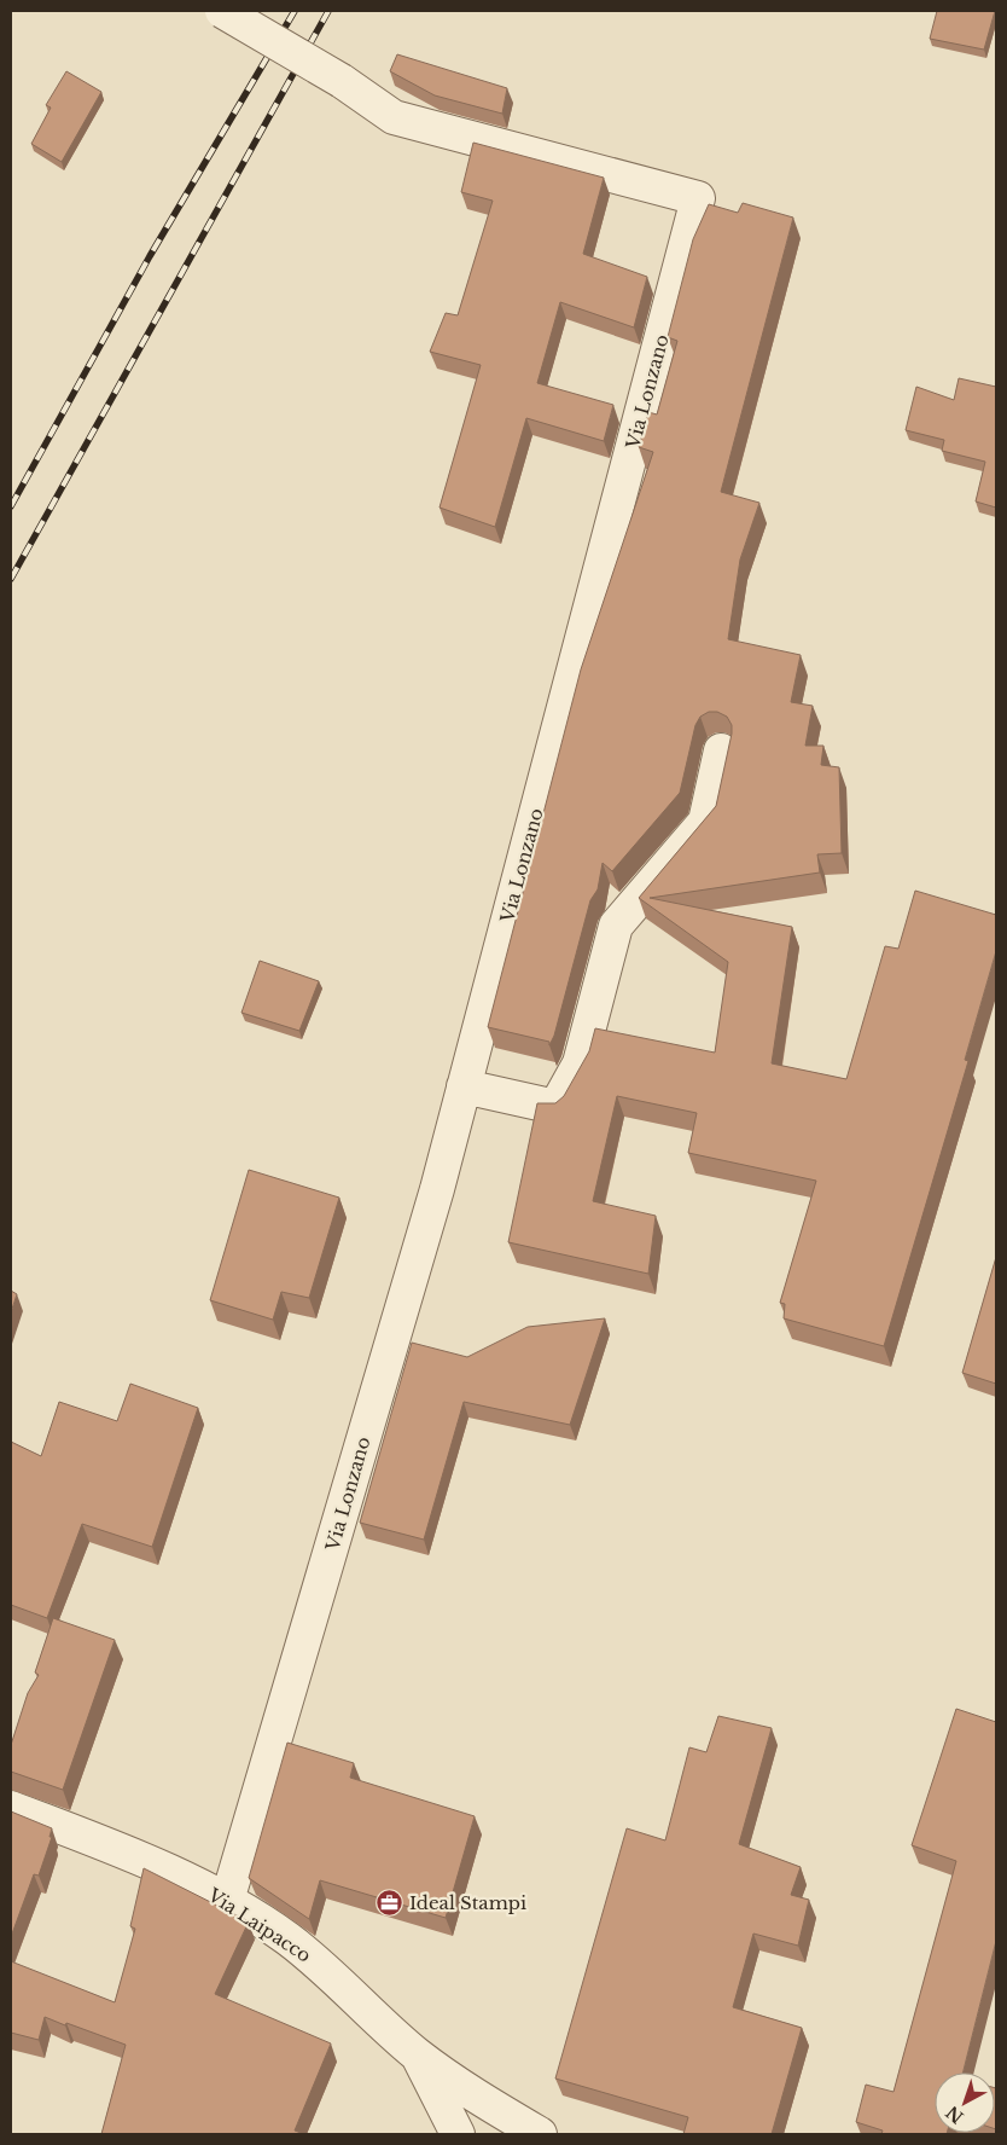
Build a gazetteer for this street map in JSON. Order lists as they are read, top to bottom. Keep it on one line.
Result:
{"streets":{"street":["Via Lonzano","Via Laipacco"]},"crossings":[["Via Lonzano","Via Laipacco"]],"places":{"office":["Ideal Stampi"]},"north":"bottom left"}
